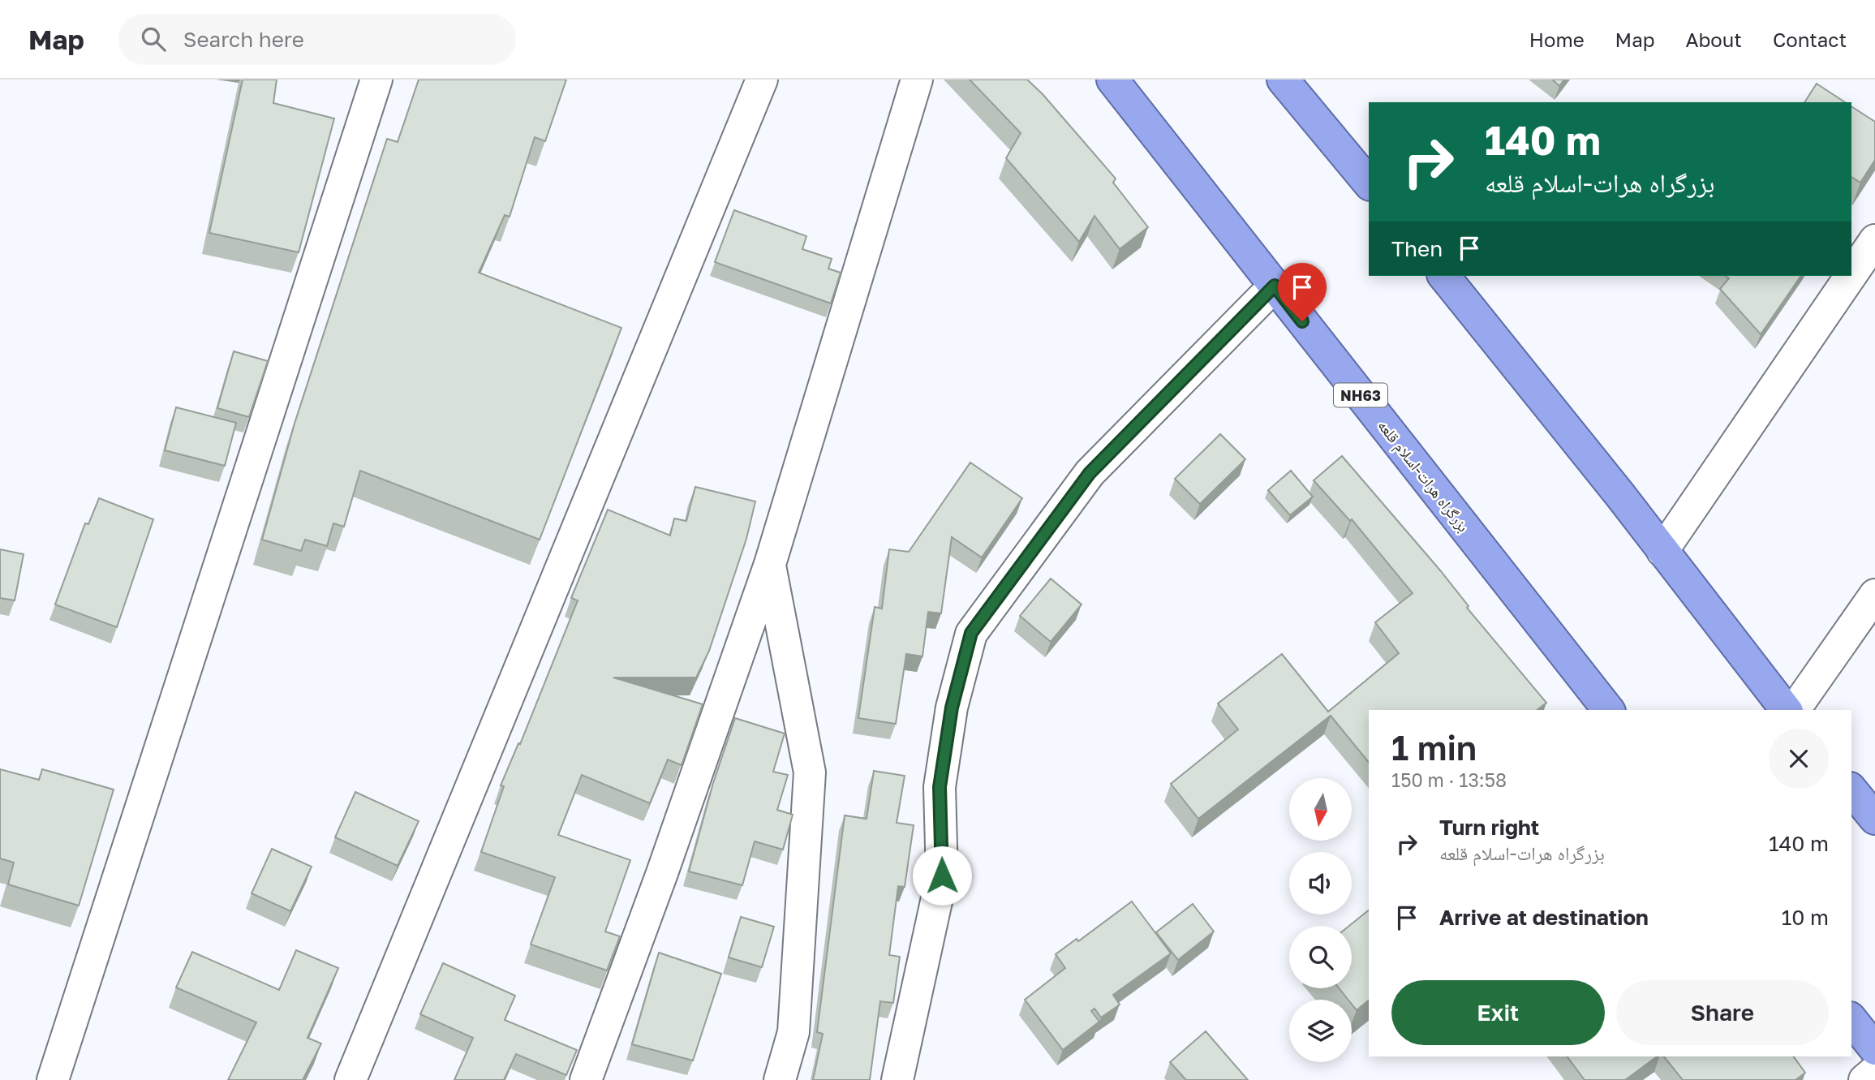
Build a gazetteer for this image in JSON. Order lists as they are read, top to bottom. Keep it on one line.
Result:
{"streets":{"highway":["NH63","بزرگراه هرات-اسلام قلعه"]},"north":"bottom","page":{"header":"Map","search":"Search here","nav":["Home","Map","About","Contact"],"turn":["140 m","بزرگراه هرات-اسلام قلعه"],"then":"Then","heading":["1 min","150 m · 13:58"],"list":[{"name":"Turn right","note":"بزرگراه هرات-اسلام قلعه","value":"140 m"},{"name":"Arrive at destination","value":"10 m"}],"buttons":["Exit","Share"]}}
